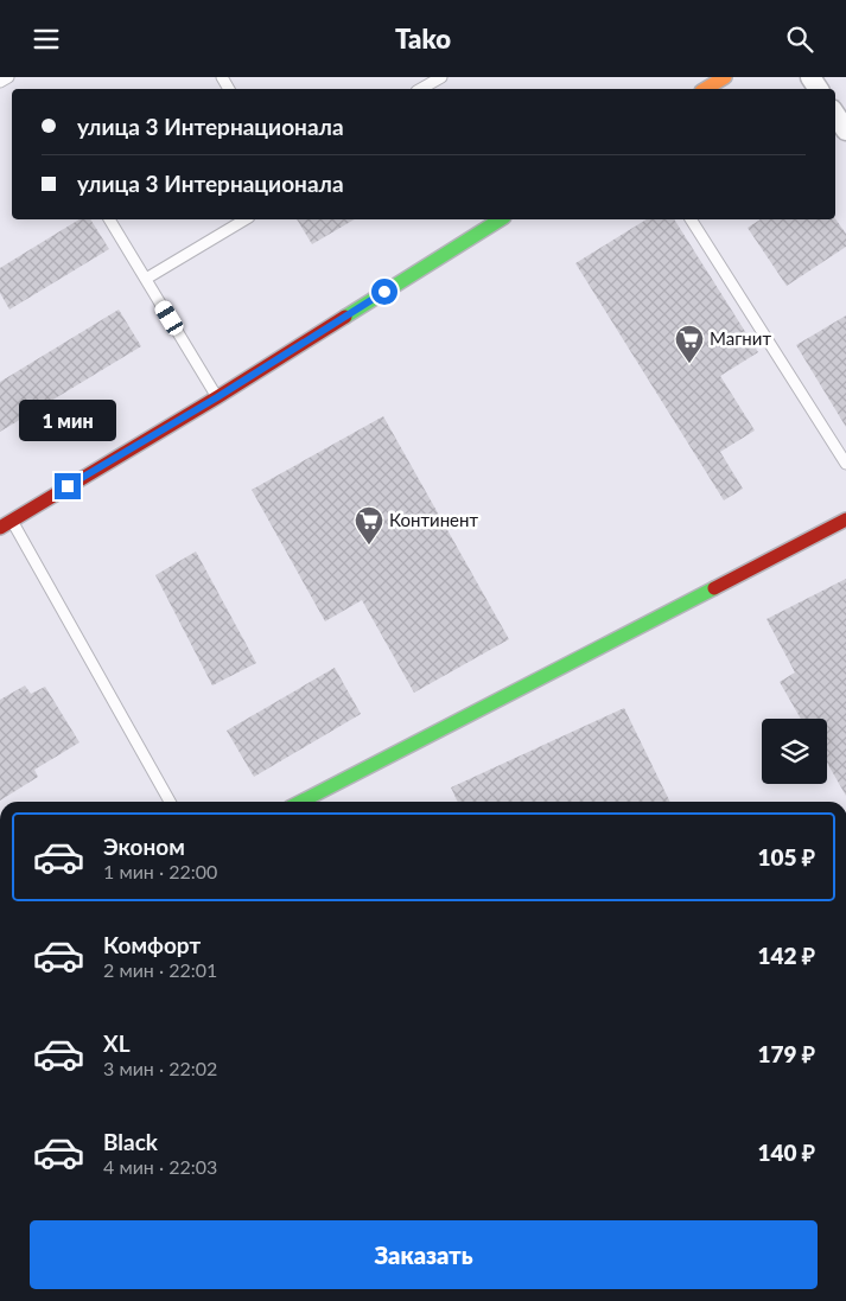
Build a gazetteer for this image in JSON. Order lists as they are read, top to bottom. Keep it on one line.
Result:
{"places":{"supermarket":["Магнит","Континент"]},"page":{"header":"Tako","banner":["улица 3 Интернационала","улица 3 Интернационала"],"bubble":"1 мин","list":[{"name":"Эконом","note":"1 мин · 22:00","value":"105 ₽"},{"name":"Комфорт","note":"2 мин · 22:01","value":"142 ₽"},{"name":"XL","note":"3 мин · 22:02","value":"179 ₽"},{"name":"Black","note":"4 мин · 22:03","value":"140 ₽"}],"buttons":"Заказать"}}
